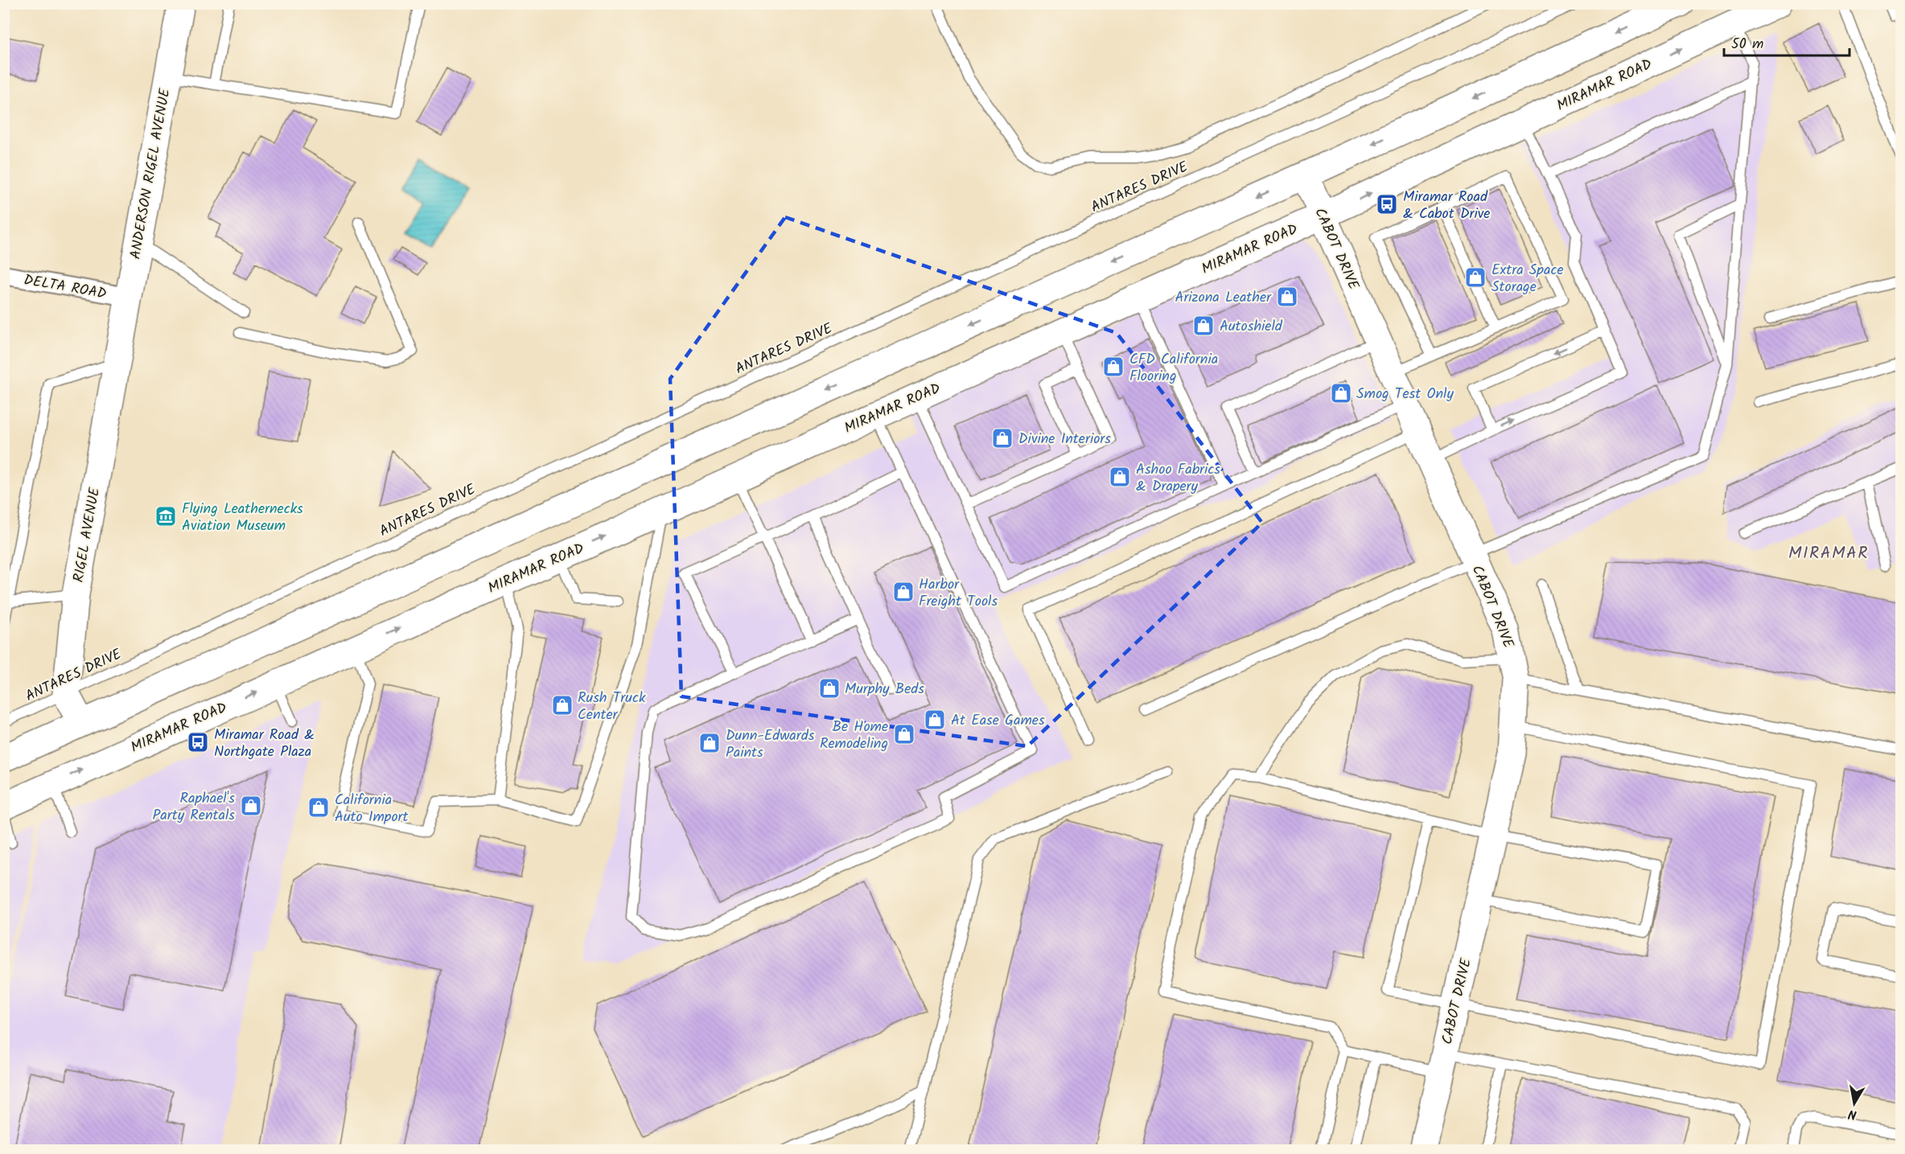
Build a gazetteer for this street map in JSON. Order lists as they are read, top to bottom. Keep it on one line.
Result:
{"streets":{"main road":["MIRAMAR ROAD","ANDERSON RIGEL AVENUE","CABOT DRIVE","RIGEL AVENUE"],"street":["DELTA ROAD"],"lane":["ANTARES DRIVE"]},"crossings":[["MIRAMAR ROAD","CABOT DRIVE"],["ANDERSON RIGEL AVENUE","DELTA ROAD"],["ANDERSON RIGEL AVENUE","RIGEL AVENUE"],["ANTARES DRIVE","RIGEL AVENUE"]],"districts":["MIRAMAR"],"places":{"bus stop":["Miramar Road & Cabot Drive","Miramar Road & Northgate Plaza"],"shop":["Extra Space Storage","Arizona Leather","Autoshield","CFD California Flooring","Smog Test Only","Divine Interiors","Ashoo Fabrics & Drapery","Harbor Freight Tools","Murphy Beds","Rush Truck Center","At Ease Games","Be Home Remodeling","Dunn-Edwards Paints","Raphael's Party Rentals","California Auto Import"],"museum":["Flying Leathernecks Aviation Museum"]},"scale_bar":"50 m","north":"bottom"}
